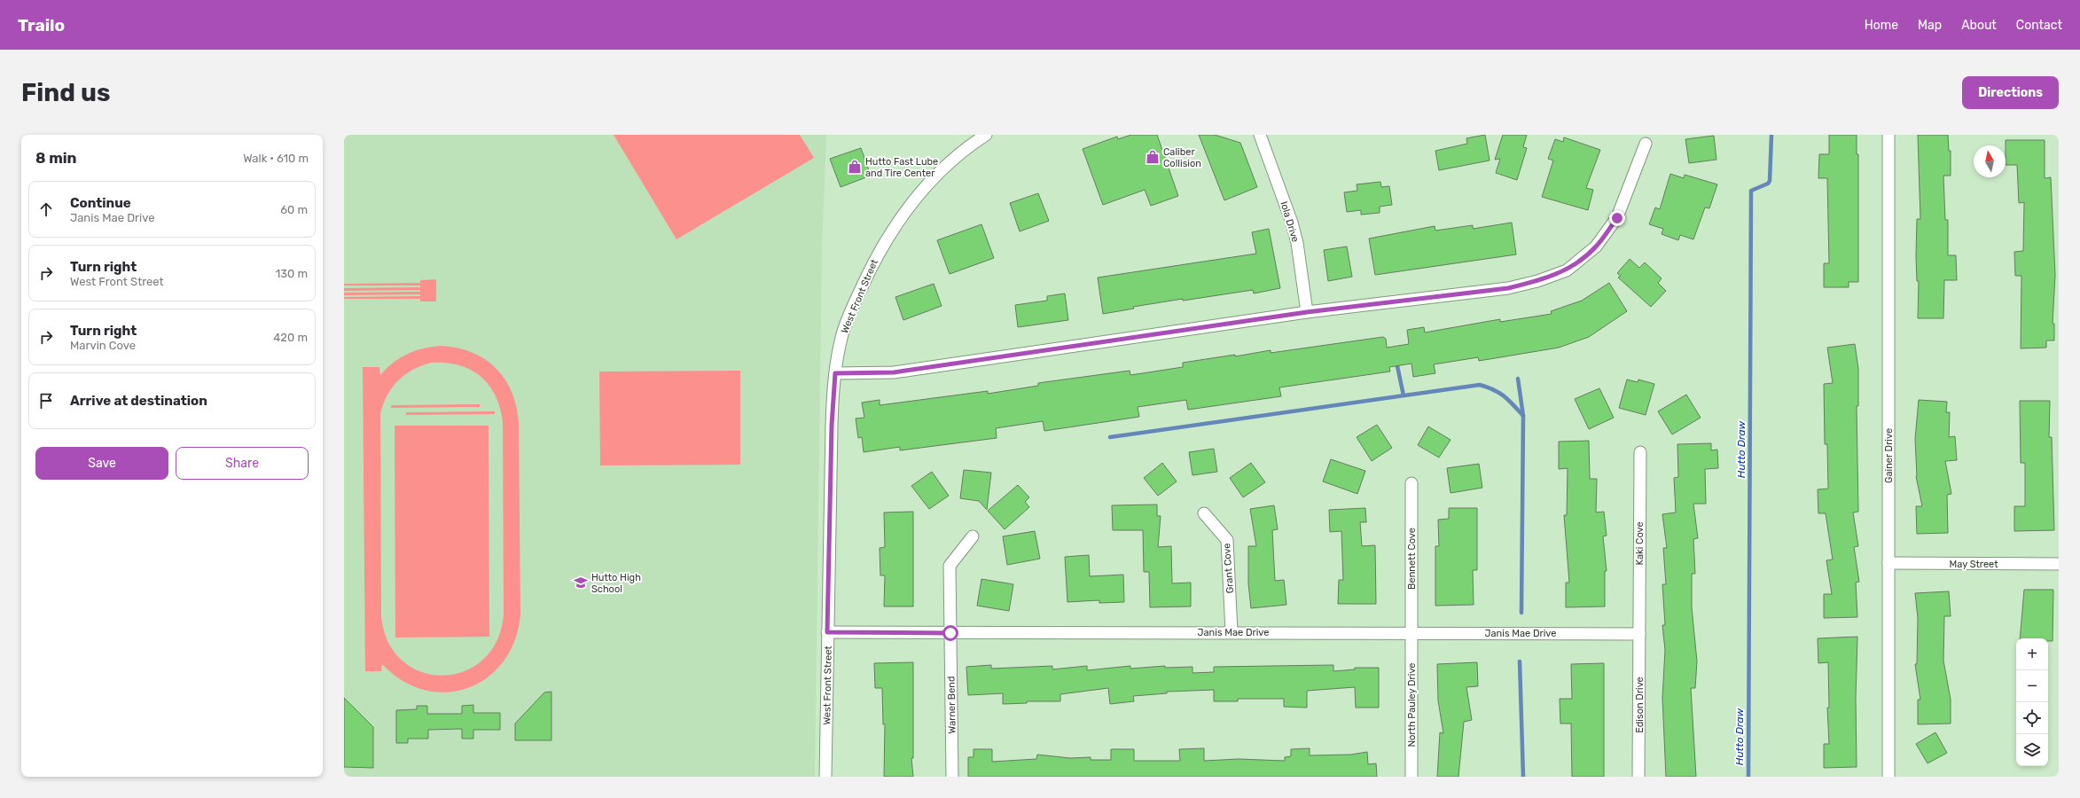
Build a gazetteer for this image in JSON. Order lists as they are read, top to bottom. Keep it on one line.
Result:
{"streets":{"street":["Iola Drive","West Front Street","Gainer Drive","Kaki Cove","Bennett Cove","May Street","Grant Cove","Janis Mae Drive","Warner Bend","North Pauley Drive","Edison Drive"]},"crossings":[["West Front Street","Janis Mae Drive"],["Gainer Drive","May Street"],["Kaki Cove","Janis Mae Drive"],["Kaki Cove","Edison Drive"],["Bennett Cove","Janis Mae Drive"],["Bennett Cove","North Pauley Drive"],["Grant Cove","Janis Mae Drive"],["Janis Mae Drive","Warner Bend"],["Janis Mae Drive","North Pauley Drive"],["Janis Mae Drive","Edison Drive"]],"water":["Hutto Draw"],"places":{"shop":["Caliber Collision","Hutto Fast Lube and Tire Center"],"school or university":["Hutto High School"]},"north":"top","page":{"header":"Trailo","nav":["Home","Map","About","Contact"],"buttons":["Directions",["Save","Share"]],"title":"Find us","heading":["8 min","Walk · 610 m"],"list":[["Continue","Janis Mae Drive","60 m"],["Turn right","West Front Street","130 m"],["Turn right","Marvin Cove","420 m"],"Arrive at destination"],"map_buttons":["+","−"]}}
